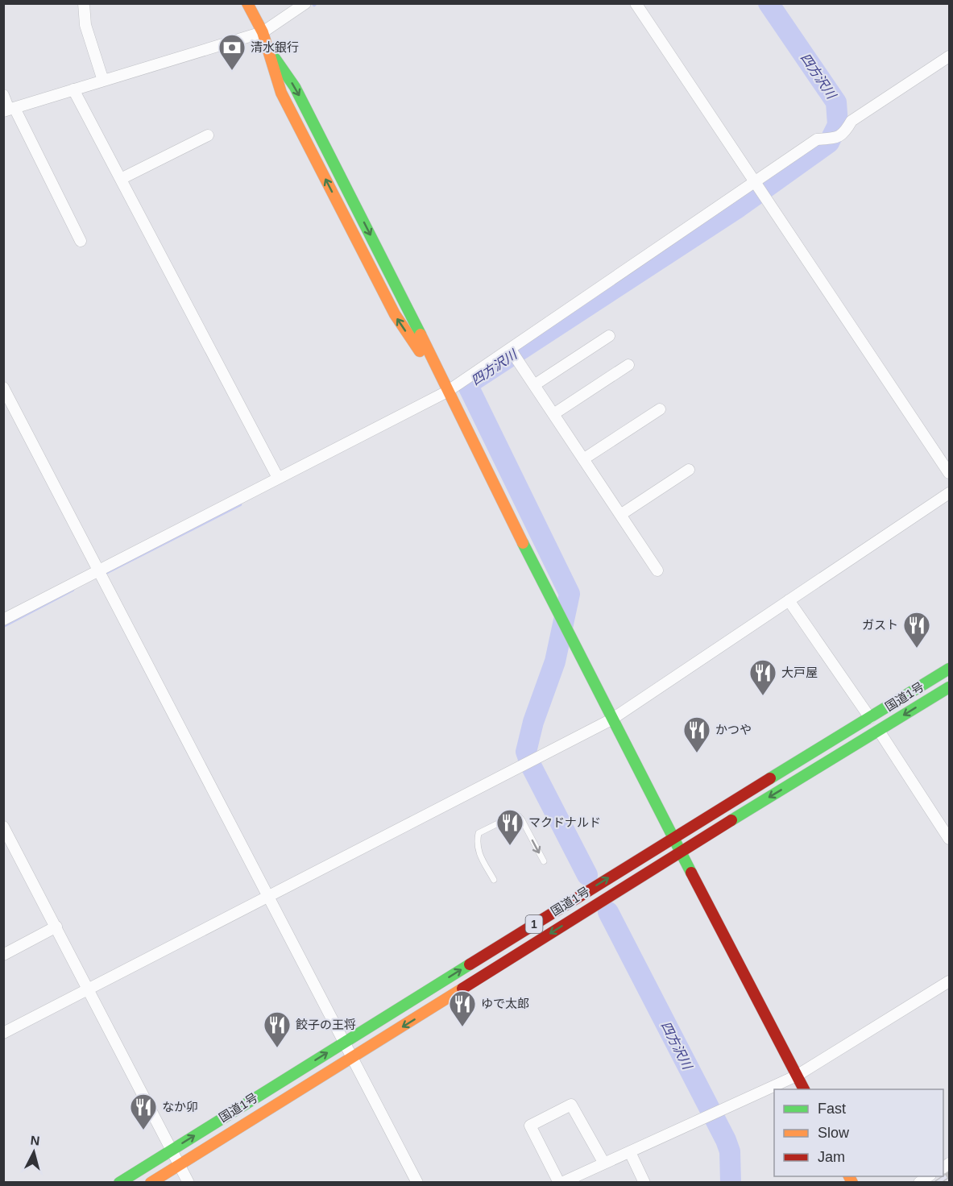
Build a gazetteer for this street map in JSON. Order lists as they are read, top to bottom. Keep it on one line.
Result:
{"streets":{"main road":["国道1号","1"]},"water":["四方沢川"],"places":{"bank":["清水銀行"],"restaurant":["ガスト","大戸屋","かつや","マクドナルド","ゆで太郎","餃子の王将","なか卯"]},"legend":["Fast","Slow","Jam"],"north":"top"}
